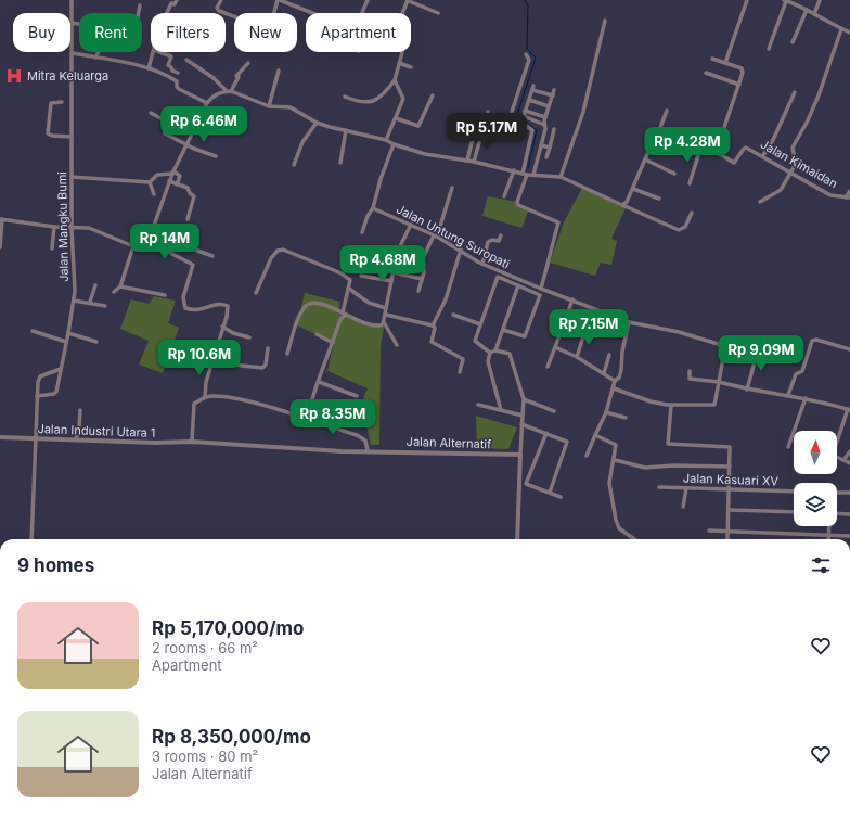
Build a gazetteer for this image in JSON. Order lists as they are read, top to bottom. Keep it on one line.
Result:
{"streets":{"street":["Jalan Kimaidan","Jalan Mangku Bumi","Jalan Untung Suropati","Jalan Industri Utara 1","Jalan Alternatif","Jalan Kasuari XV"]},"crossings":[["Jalan Industri Utara 1","Jalan Alternatif"]],"places":{"hospital":["Mitra Keluarga"]},"north":"top","page":{"chip":["Buy","Rent","Filters","New","Apartment"],"price":["Rp 6.46M","Rp 5.17M","Rp 4.28M","Rp 14M","Rp 4.68M","Rp 7.15M","Rp 9.09M","Rp 10.6M","Rp 8.35M"],"heading":"9 homes","list":[{"name":"Rp 5,170,000/mo","note":"2 rooms · 66 m² · Apartment"},{"name":"Rp 8,350,000/mo","note":"3 rooms · 80 m² · Jalan Alternatif"}]}}
